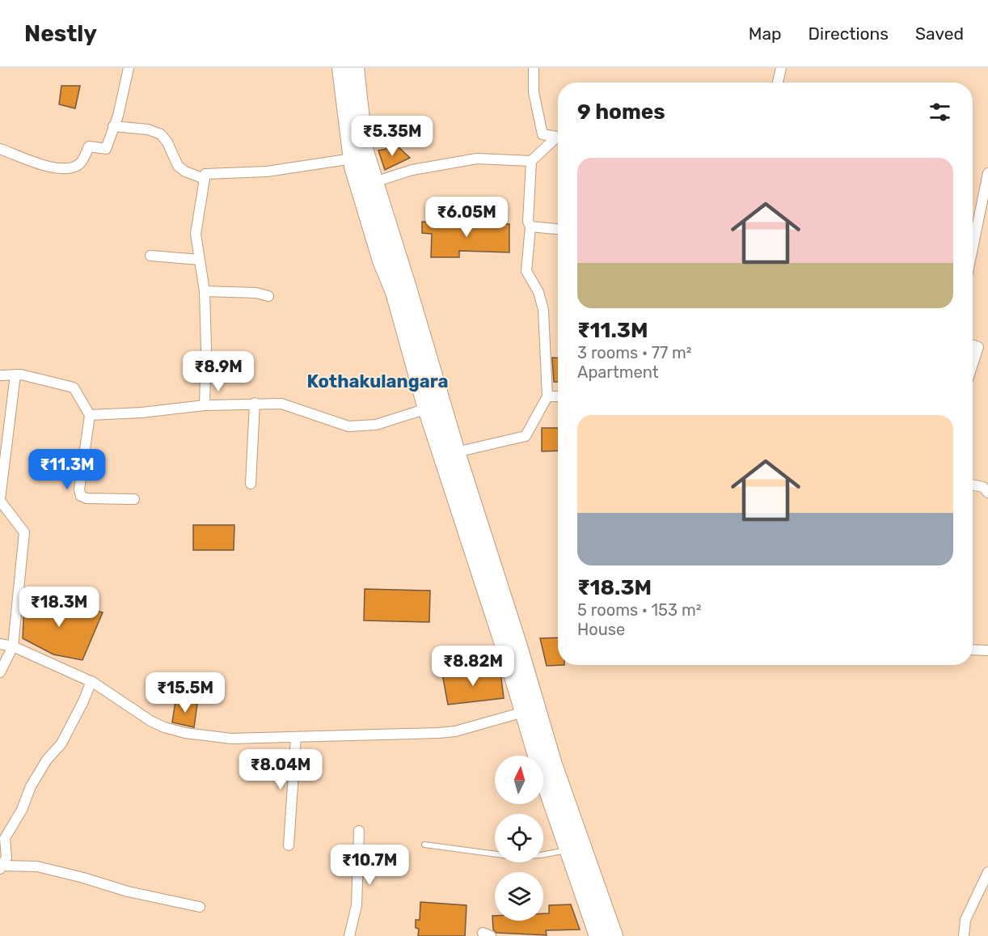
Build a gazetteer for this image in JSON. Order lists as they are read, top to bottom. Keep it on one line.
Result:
{"districts":["Kothakulangara"],"north":"top","page":{"header":"Nestly","nav":["Map","Directions","Saved"],"heading":"9 homes","price":["₹5.35M","₹6.05M","₹8.9M","₹11.3M","₹18.3M","₹8.82M","₹15.5M","₹8.04M","₹10.7M"],"list":[{"name":"₹11.3M","note":"3 rooms · 77 m² · Apartment"},{"name":"₹18.3M","note":"5 rooms · 153 m² · House"}]}}
